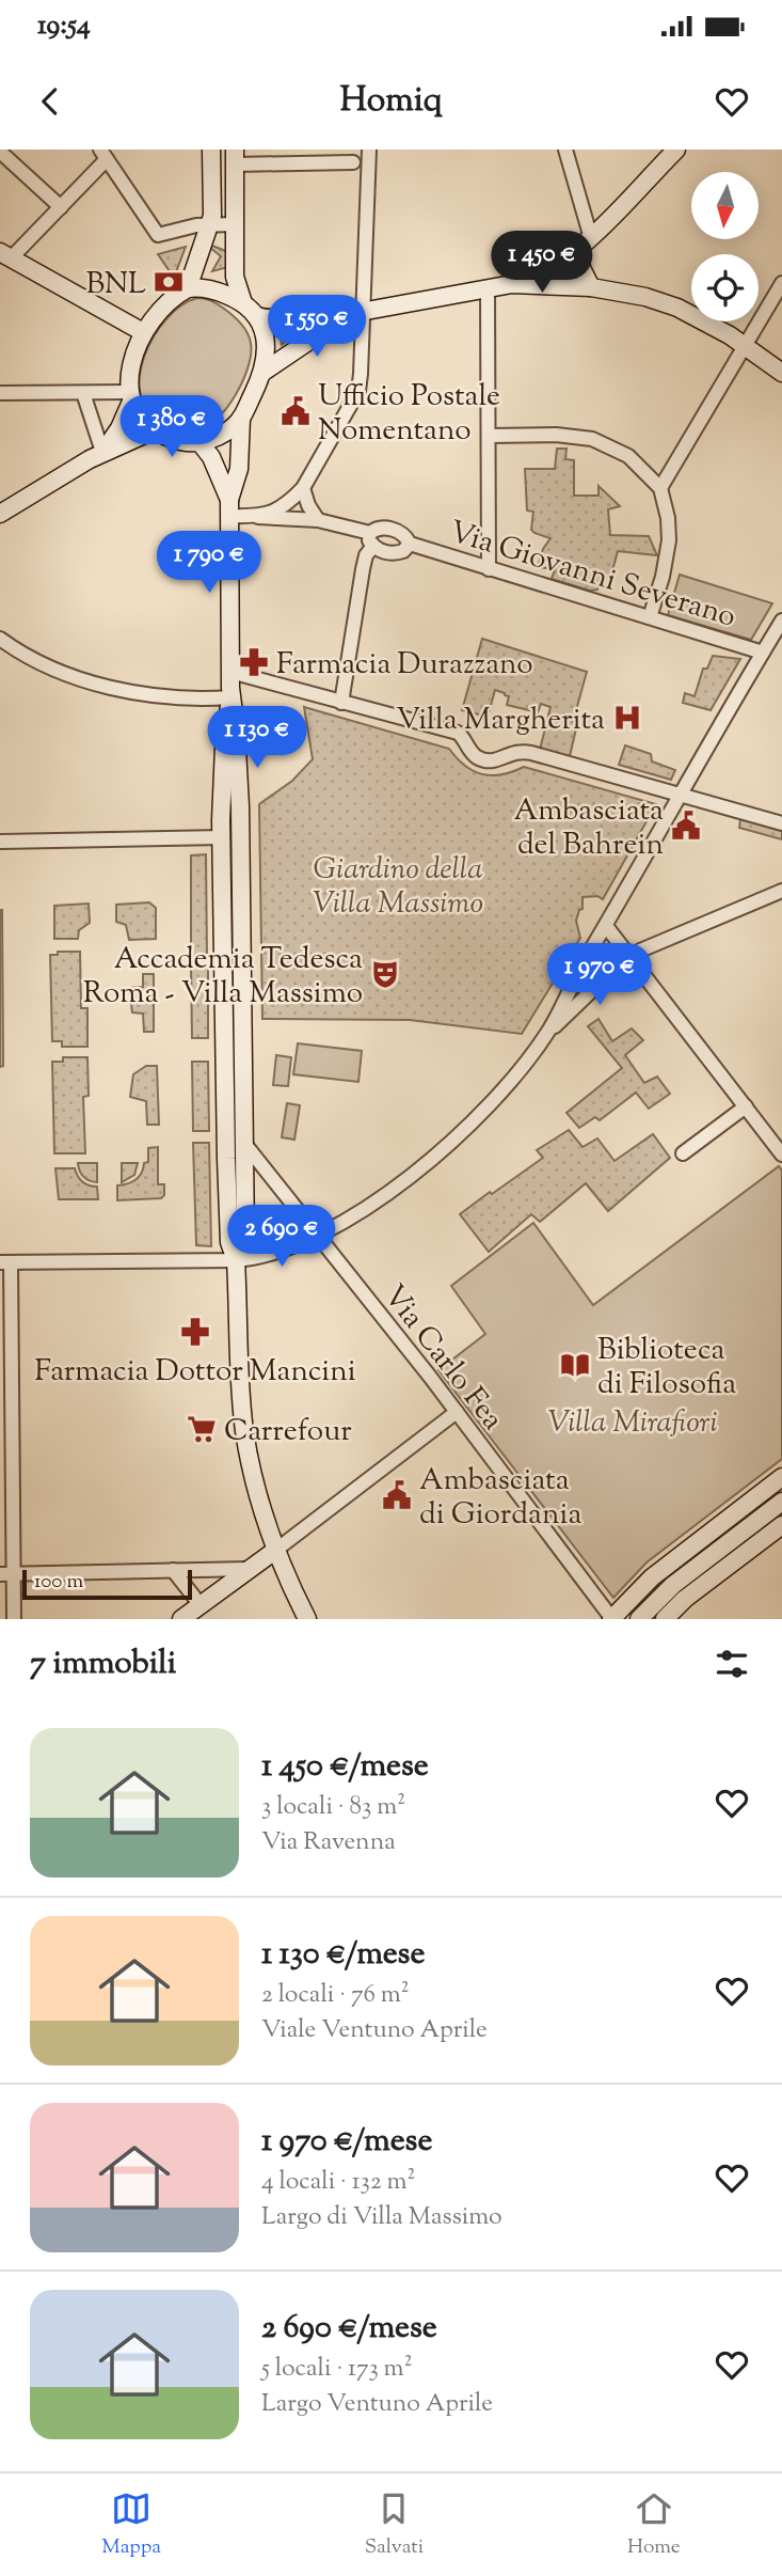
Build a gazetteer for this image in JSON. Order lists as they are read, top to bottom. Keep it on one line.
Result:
{"streets":{"street":["Via Giovanni Severano","Via Carlo Fea"]},"parks":["Giardino della Villa Massimo","Villa Mirafiori"],"places":{"bank":["BNL"],"public building":["Ufficio Postale Nomentano","Ambasciata del Bahrein","Ambasciata di Giordania"],"pharmacy":["Farmacia Durazzano","Farmacia Dottor Mancini"],"hospital":["Villa Margherita"],"theatre":["Accademia Tedesca Roma - Villa Massimo"],"library":["Biblioteca di Filosofia"],"supermarket":["Carrefour"]},"scale_bar":"100 m","north":"bottom","page":{"status":"19:54","header":"Homiq","price":["1 450 €","1 550 €","1 380 €","1 790 €","1 130 €","1 970 €","2 690 €"],"scale":"100 m","heading":"7 immobili","list":[{"name":"1 450 €/mese","note":"3 locali · 83 m² · Via Ravenna"},{"name":"1 130 €/mese","note":"2 locali · 76 m² · Viale Ventuno Aprile"},{"name":"1 970 €/mese","note":"4 locali · 132 m² · Largo di Villa Massimo"},{"name":"2 690 €/mese","note":"5 locali · 173 m² · Largo Ventuno Aprile"}],"tabs":["Mappa","Salvati","Home"]}}
